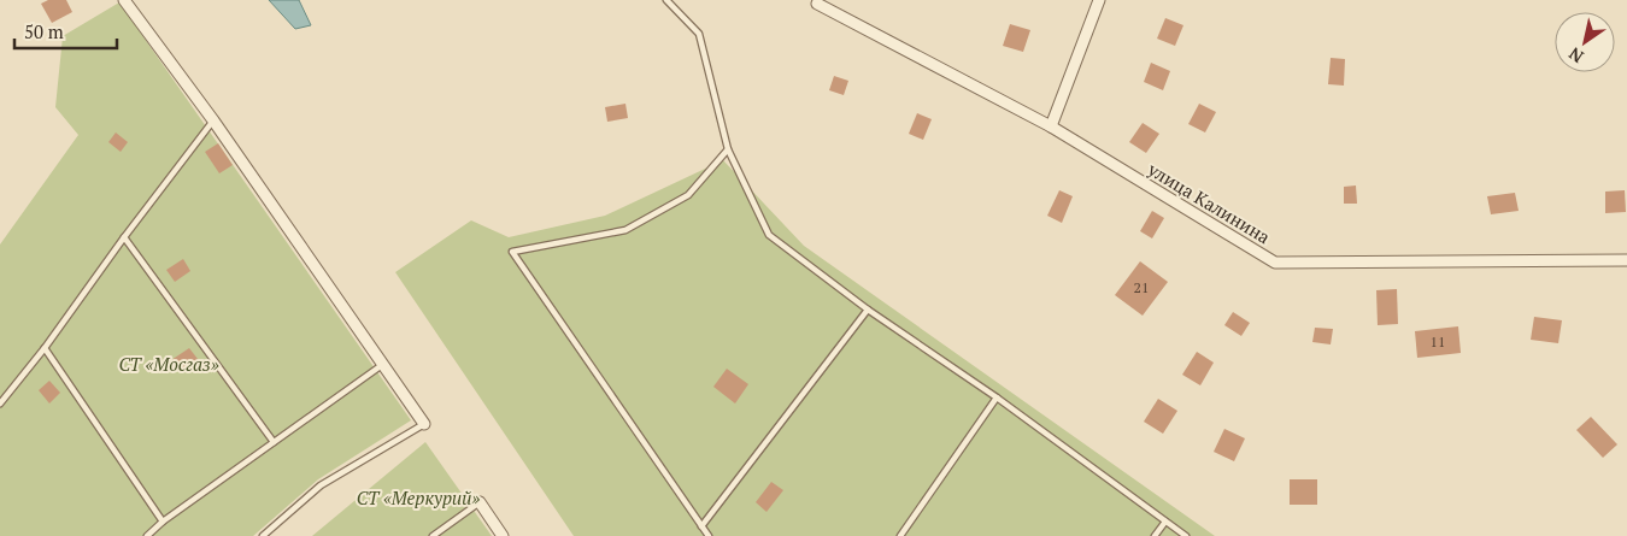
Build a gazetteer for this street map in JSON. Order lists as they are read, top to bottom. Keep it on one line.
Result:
{"streets":{"street":["улица Калинина"]},"parks":["СТ «Мосгаз»","СТ «Меркурий»"],"house_numbers":["21","11"],"scale_bar":"50 m","north":"bottom left"}
